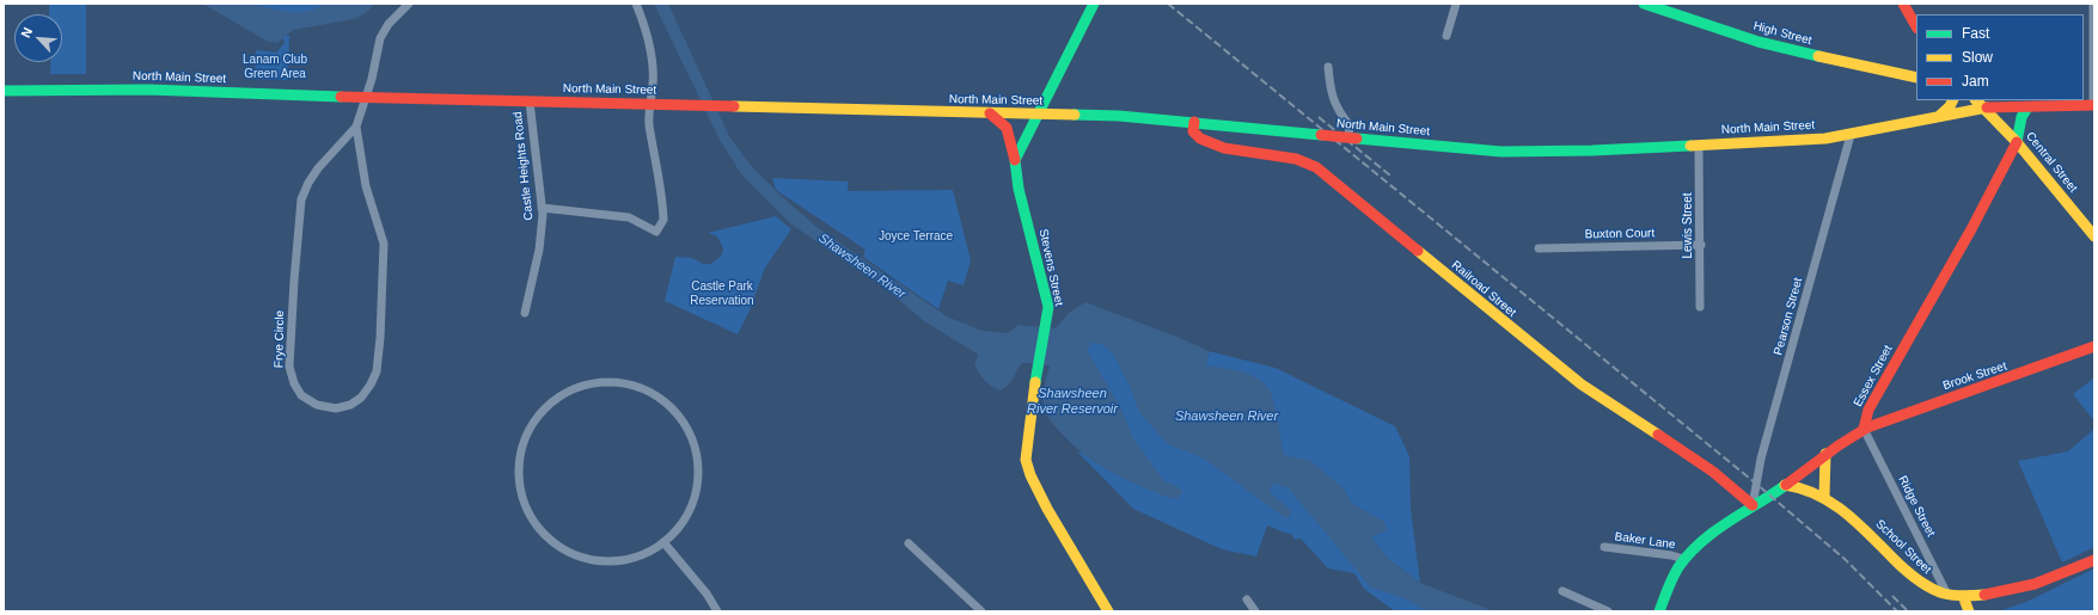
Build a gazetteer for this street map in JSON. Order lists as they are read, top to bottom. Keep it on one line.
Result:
{"streets":{"main road":["High Street","North Main Street","Central Street","Stevens Street","Railroad Street","Essex Street","Brook Street","School Street"],"street":["Castle Heights Road","Lewis Street","Buxton Court","Pearson Street","Frye Circle","Ridge Street","Baker Lane"]},"crossings":[["North Main Street","Central Street"],["North Main Street","Castle Heights Road"],["North Main Street","Lewis Street"],["North Main Street","Stevens Street"],["North Main Street","Railroad Street"],["North Main Street","Pearson Street"],["North Main Street","Frye Circle"],["North Main Street","Essex Street"],["Central Street","Essex Street"],["Lewis Street","Buxton Court"],["Railroad Street","Pearson Street"],["Essex Street","Brook Street"],["Essex Street","Ridge Street"],["Brook Street","Ridge Street"],["Ridge Street","School Street"]],"water":["Shawsheen River","Shawsheen River Reservoir"],"parks":["Lanam Club Green Area","Joyce Terrace","Castle Park Reservation"],"legend":["Fast","Slow","Jam"],"north":"top left"}
